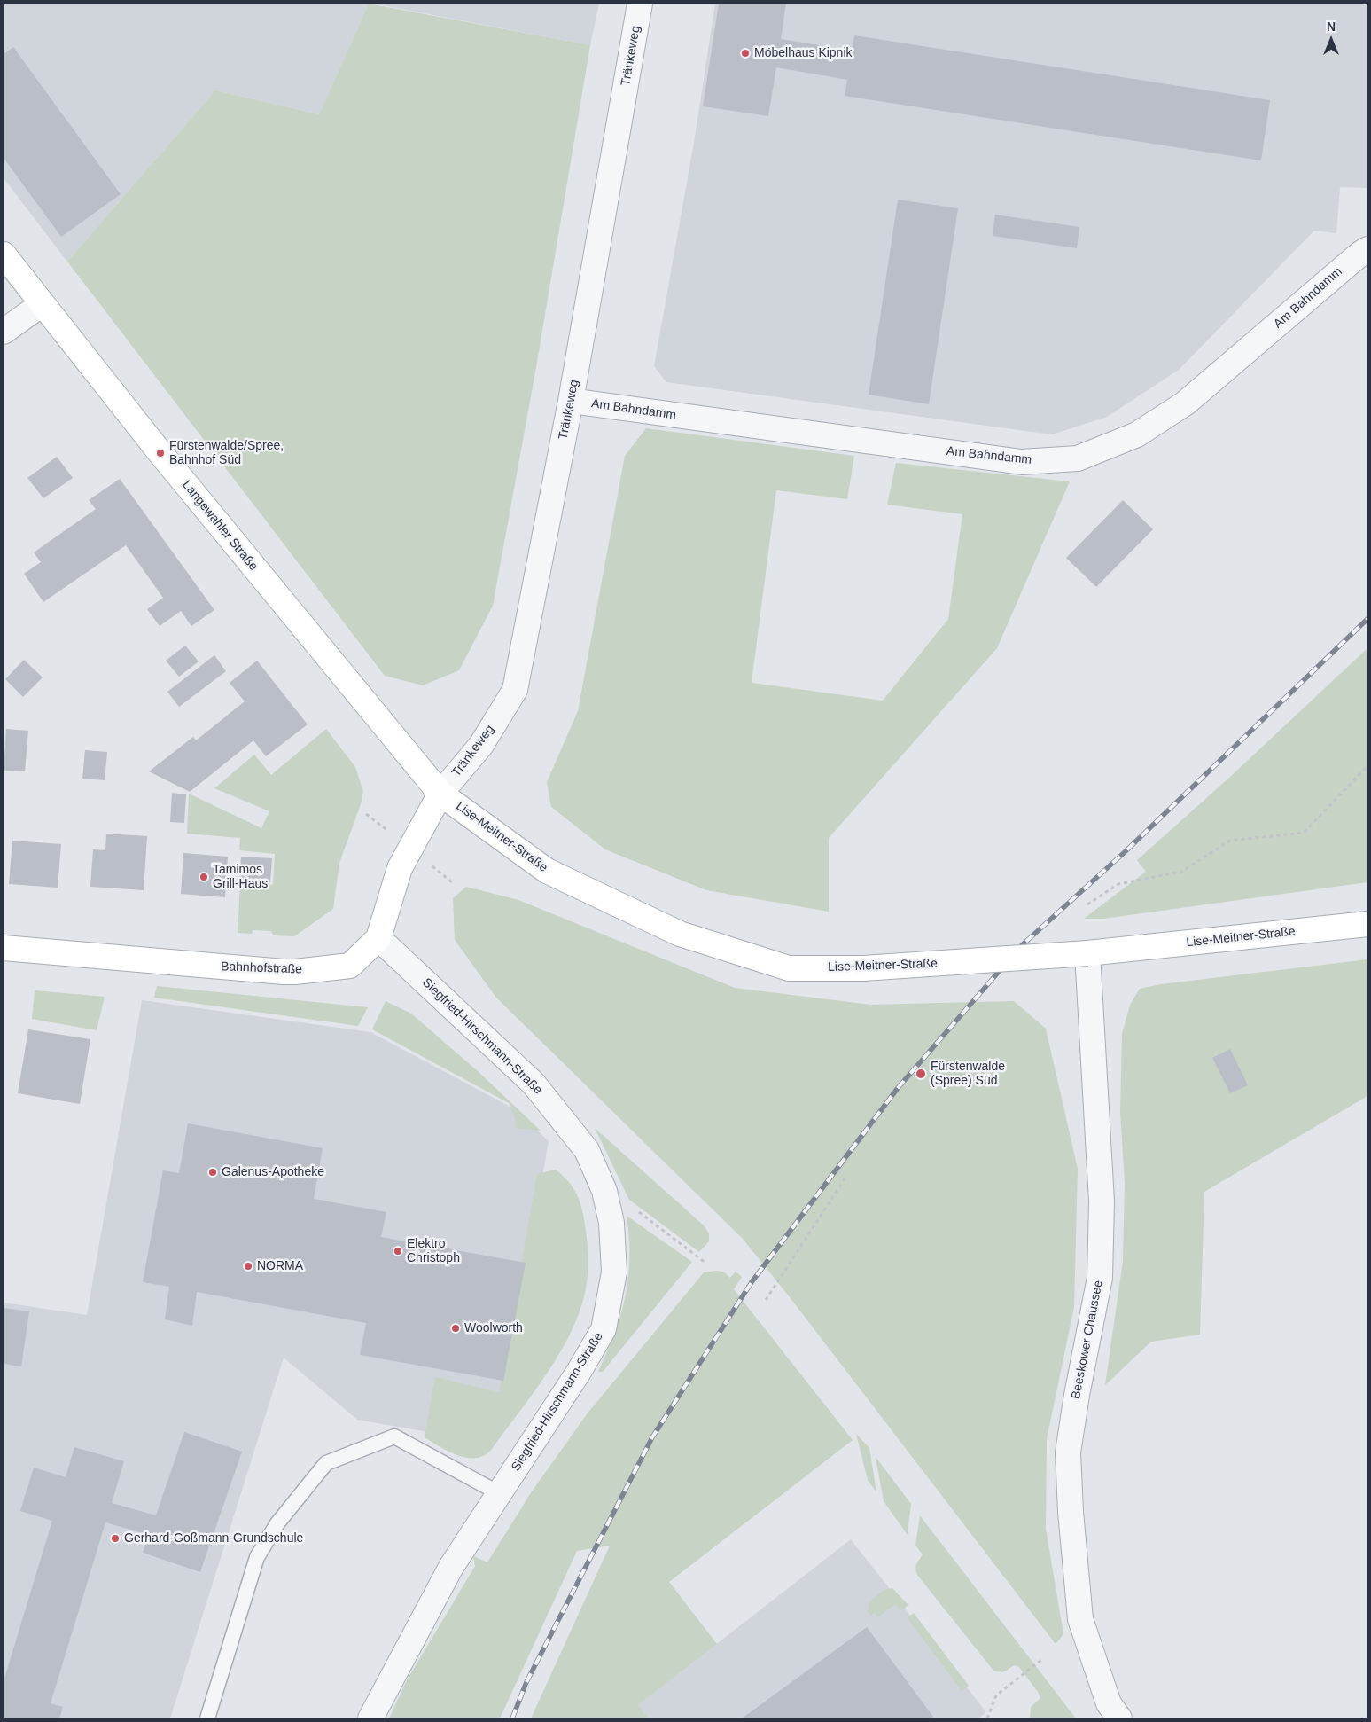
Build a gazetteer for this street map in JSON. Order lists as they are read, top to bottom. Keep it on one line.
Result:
{"streets":{"street":["Tränkeweg","Am Bahndamm","Langewahler Straße","Lise-Meitner-Straße","Bahnhofstraße","Siegfried-Hirschmann-Straße","Beeskower Chaussee"]},"crossings":[["Tränkeweg","Am Bahndamm"],["Tränkeweg","Langewahler Straße"],["Tränkeweg","Lise-Meitner-Straße"],["Tränkeweg","Bahnhofstraße"],["Langewahler Straße","Lise-Meitner-Straße"],["Langewahler Straße","Bahnhofstraße"],["Lise-Meitner-Straße","Bahnhofstraße"],["Lise-Meitner-Straße","Beeskower Chaussee"],["Bahnhofstraße","Siegfried-Hirschmann-Straße"]],"places":["Möbelhaus Kipnik","Fürstenwalde/Spree, Bahnhof Süd","Tamimos Grill-Haus","Fürstenwalde (Spree) Süd","Galenus-Apotheke","Elektro Christoph","NORMA","Woolworth","Gerhard-Goßmann-Grundschule"],"north":"top"}
